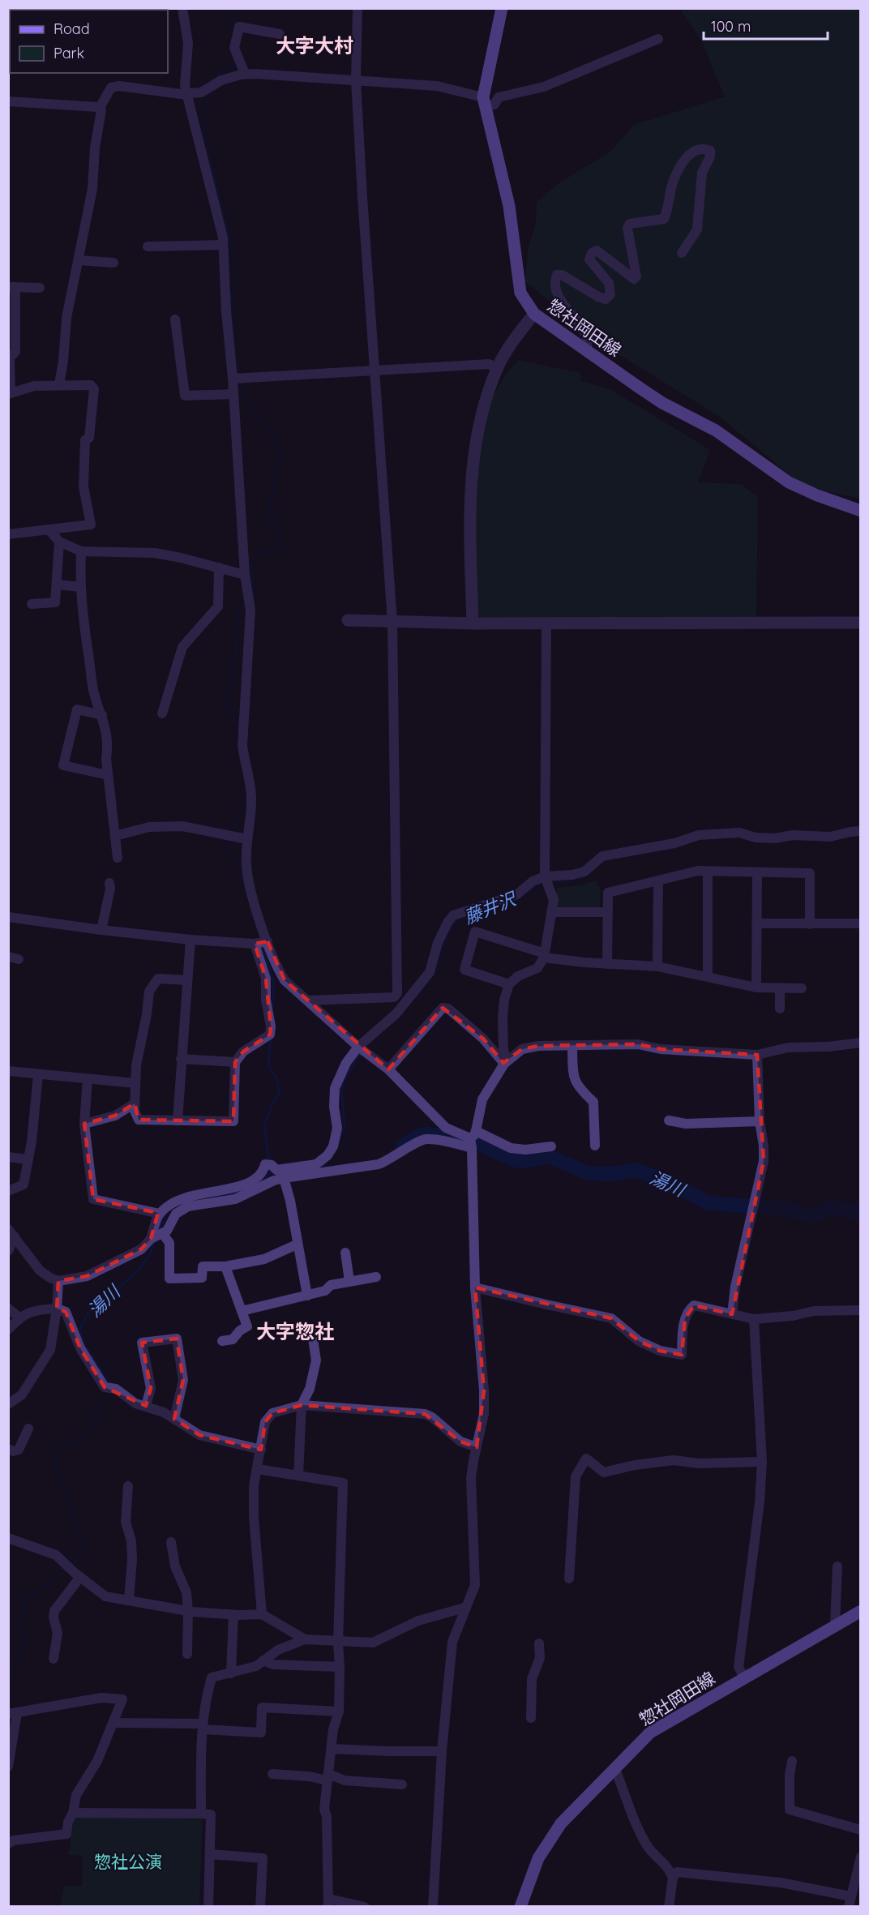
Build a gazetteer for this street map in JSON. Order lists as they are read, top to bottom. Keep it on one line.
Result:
{"streets":{"main road":["惣社岡田線"]},"districts":["大字大村","大字惣社"],"water":["藤井沢","湯川"],"parks":["惣社公演"],"legend":["Road","Park"],"scale_bar":"100 m"}
